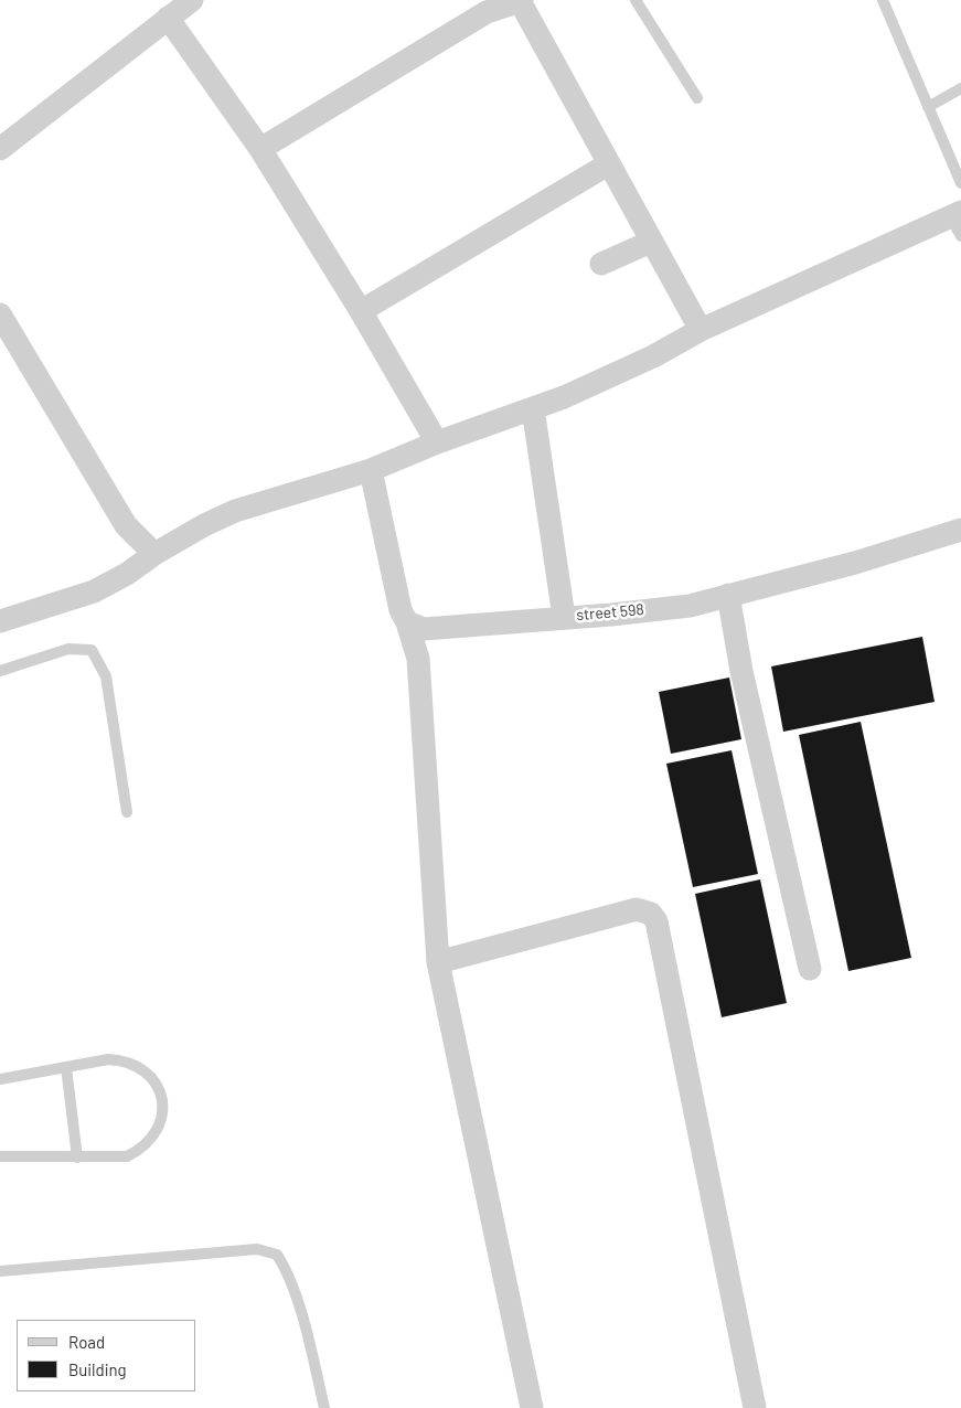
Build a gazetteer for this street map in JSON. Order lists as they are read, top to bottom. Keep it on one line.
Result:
{"streets":{"street":["street 598"]},"legend":["Road","Building"]}
